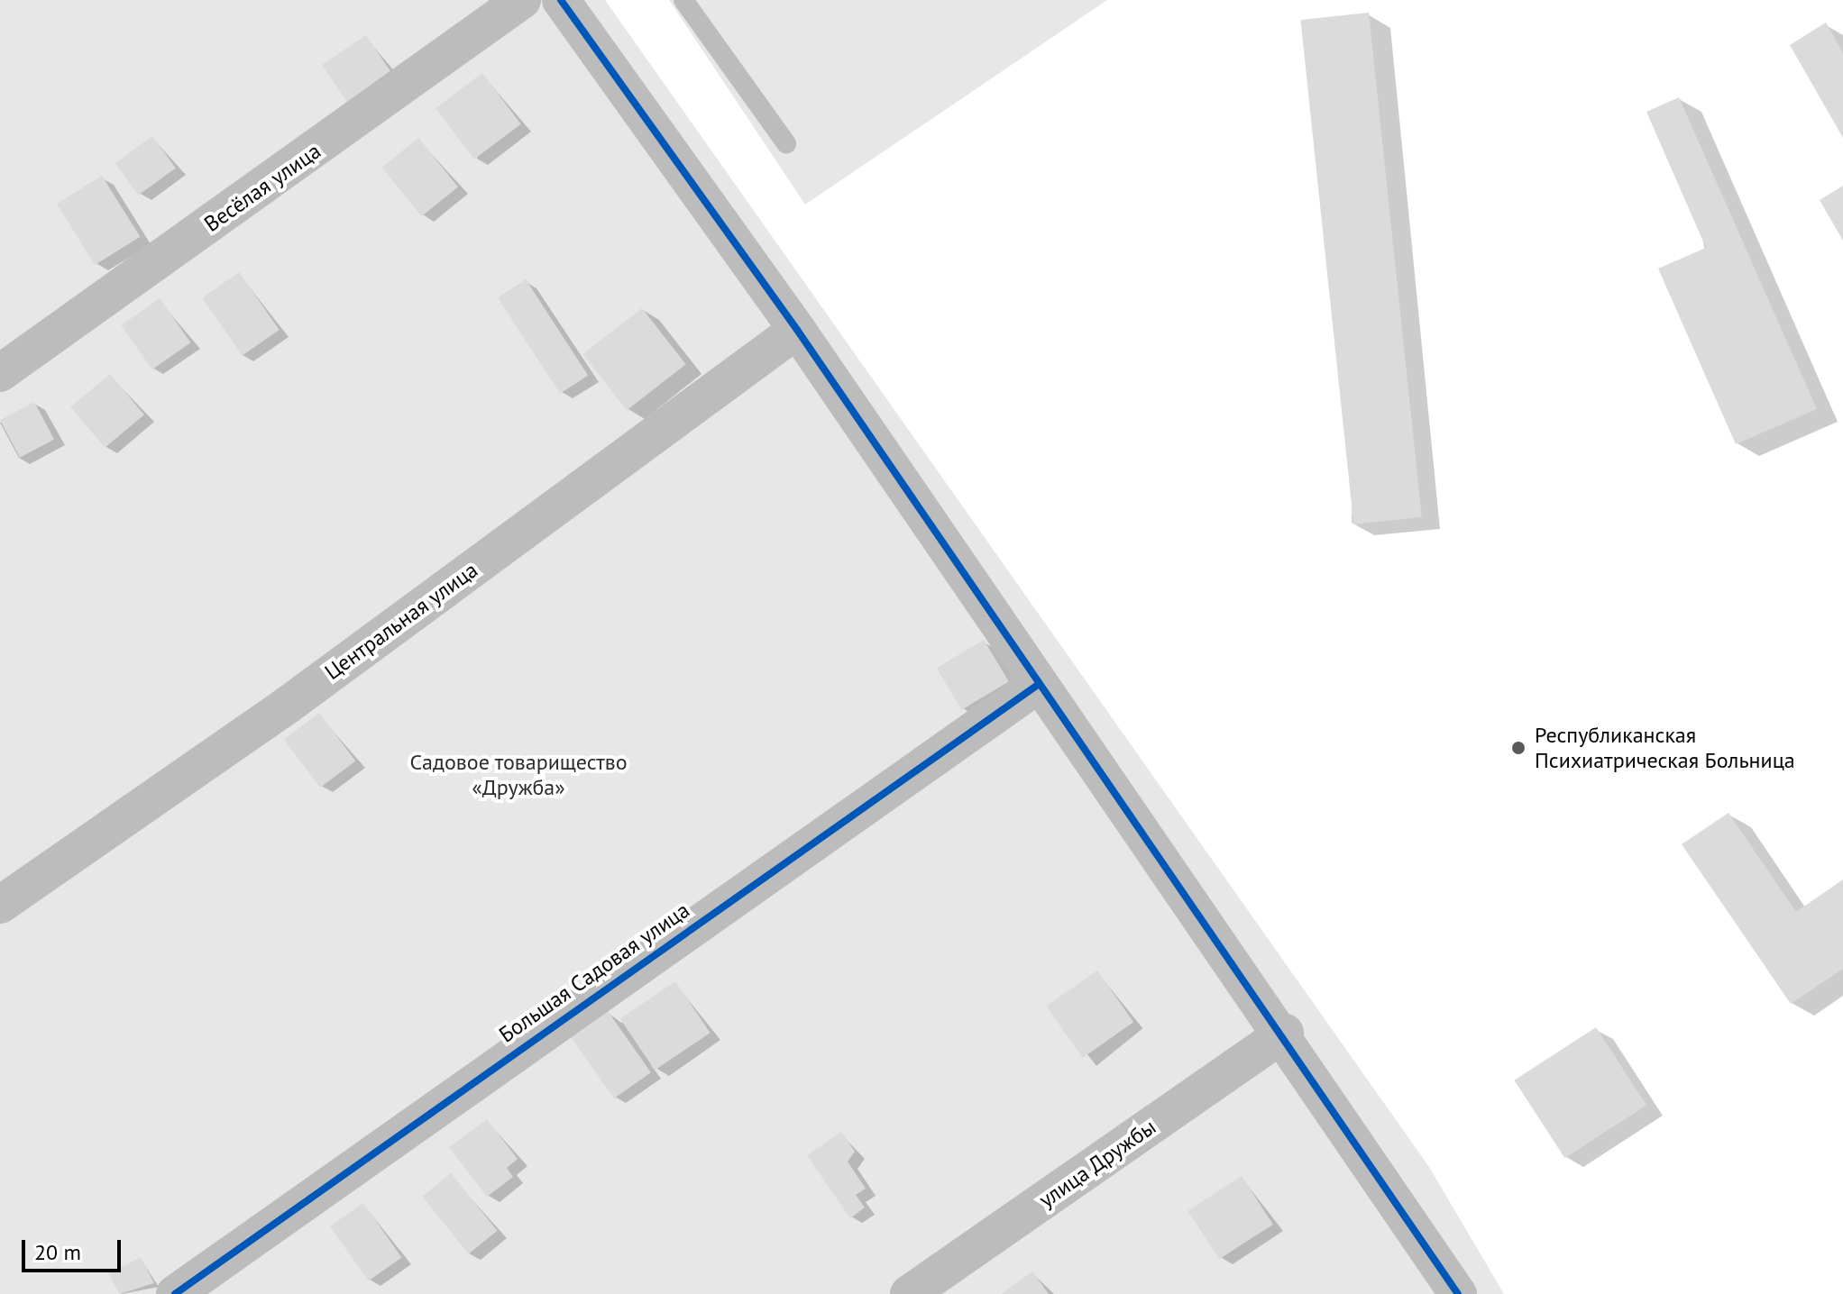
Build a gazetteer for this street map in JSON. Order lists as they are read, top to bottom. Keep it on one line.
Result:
{"streets":{"street":["Весёлая улица","Центральная улица","Большая Садовая улица","улица Дружбы"]},"parks":["Садовое товарищество «Дружба»"],"places":["Республиканская Психиатрическая Больница"],"scale_bar":"20 m"}
